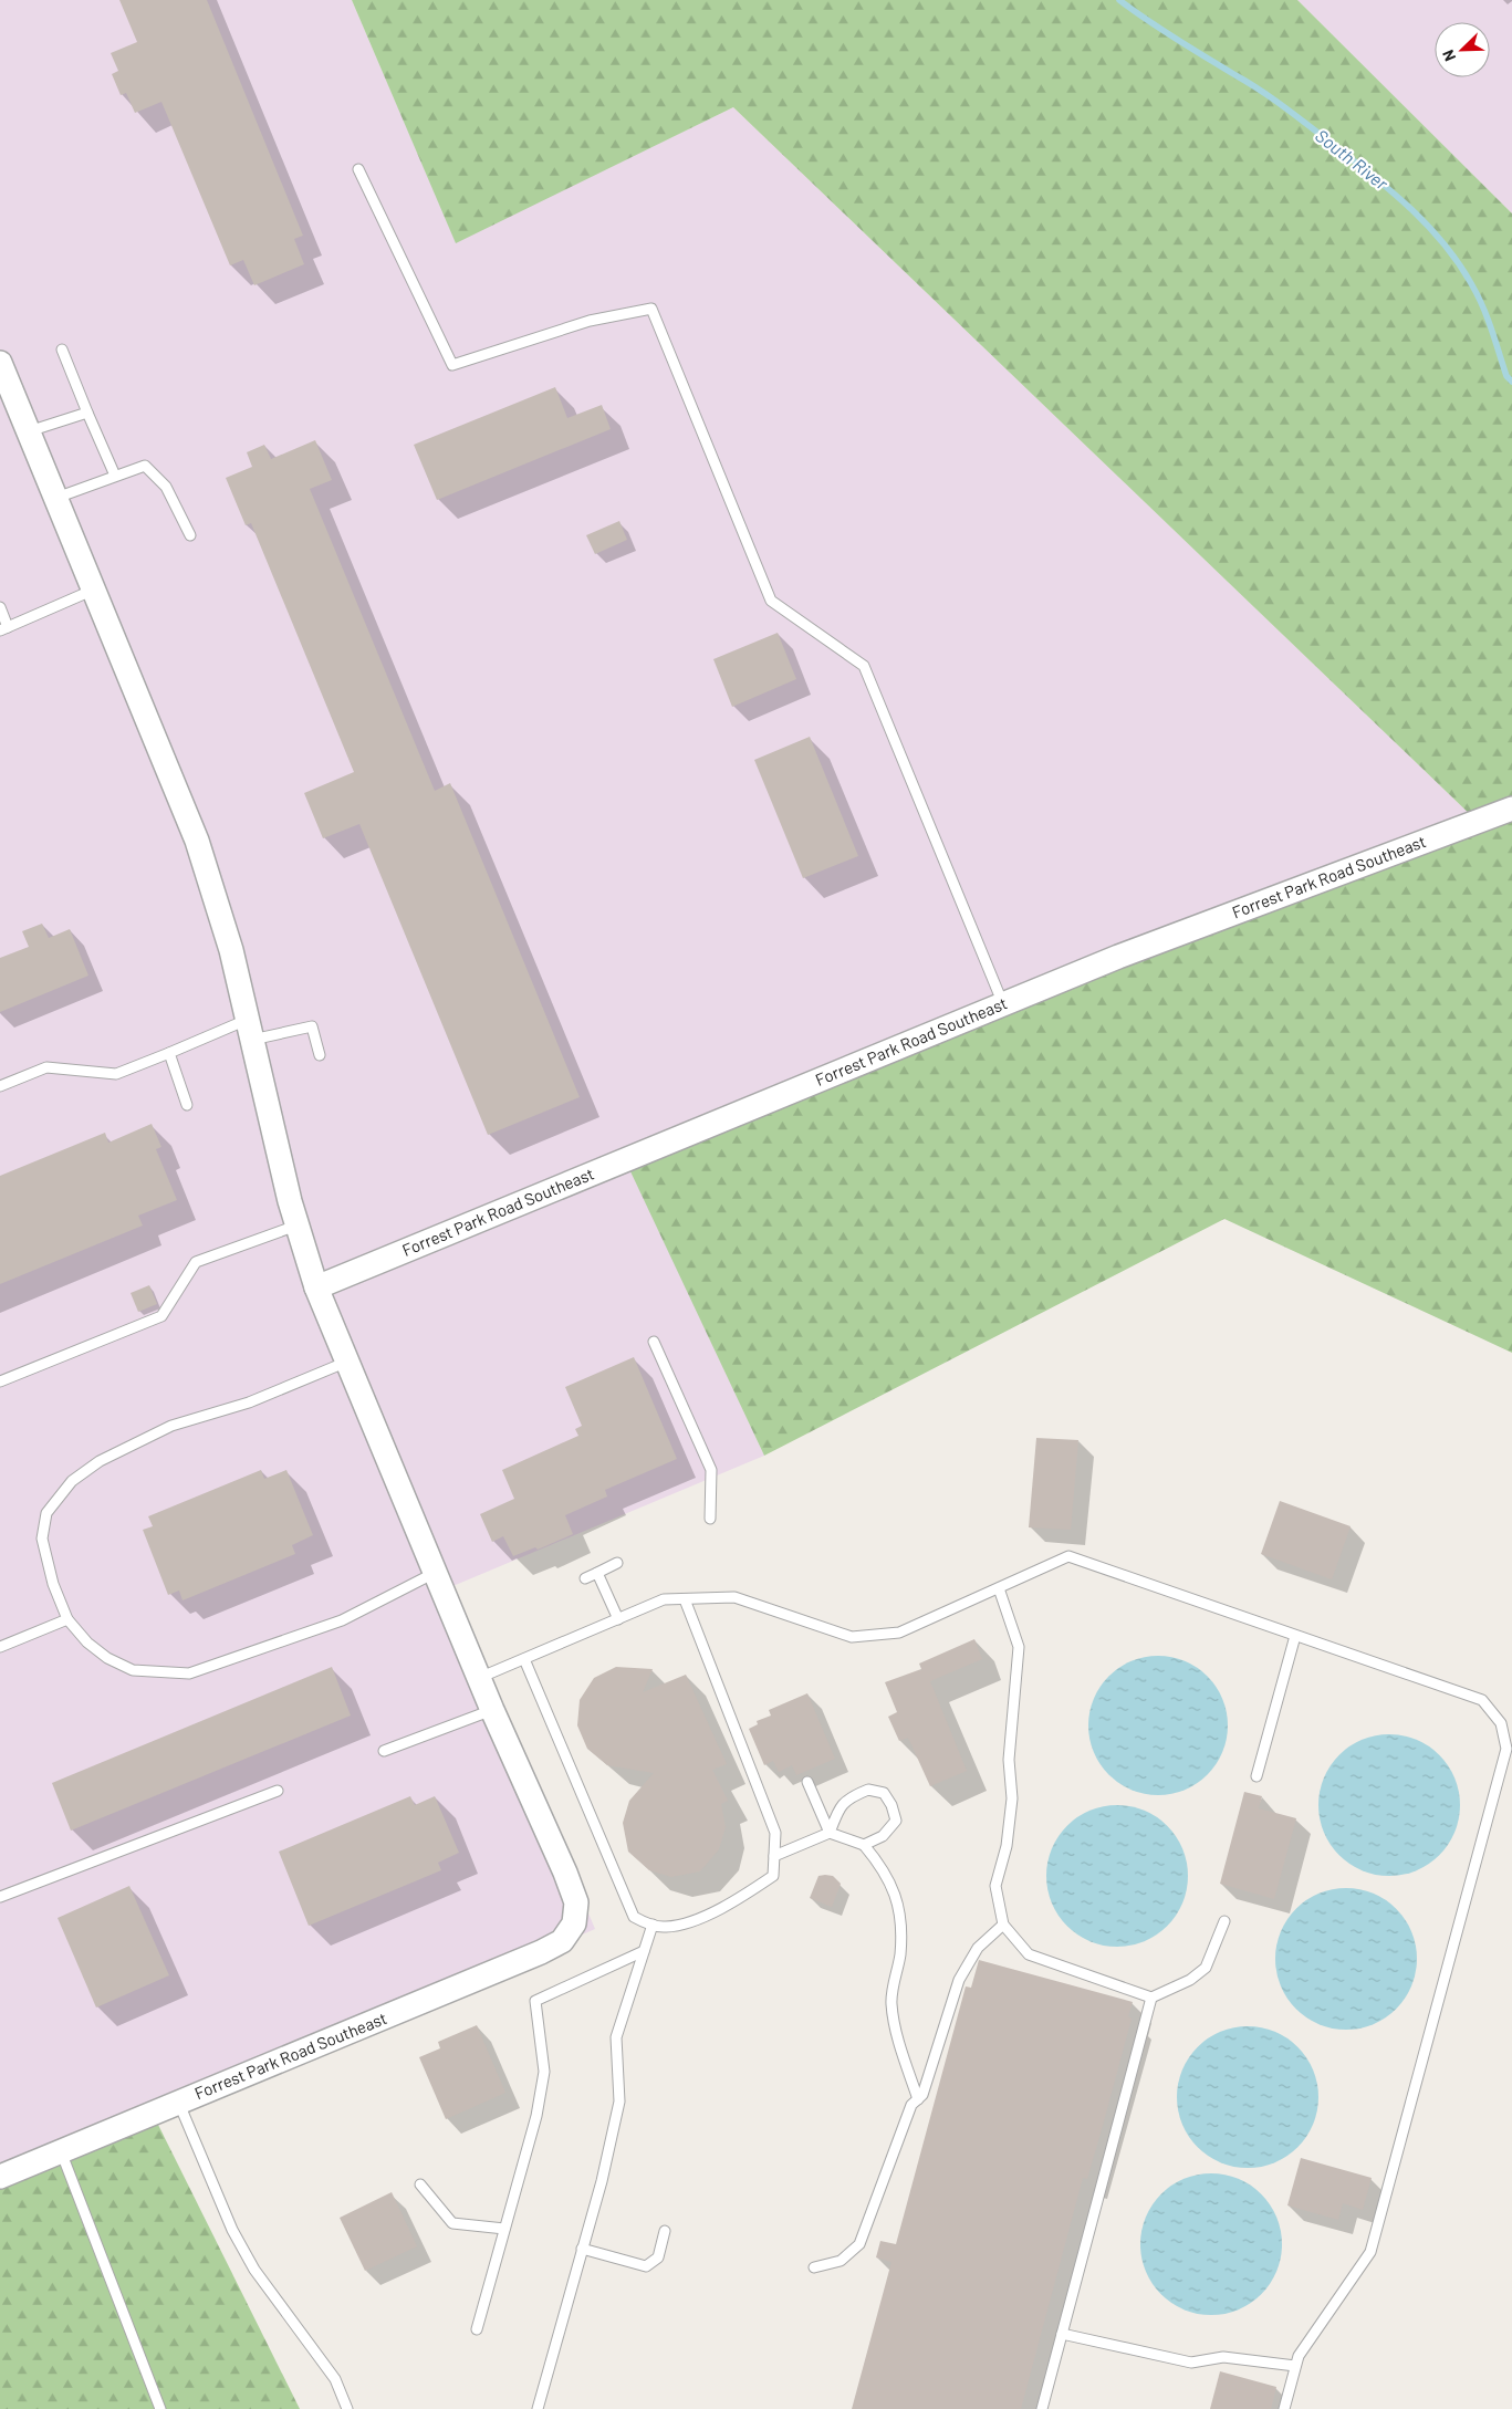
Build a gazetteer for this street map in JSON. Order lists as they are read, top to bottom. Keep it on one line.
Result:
{"streets":{"street":["Forrest Park Road Southeast"]},"water":["South River"],"north":"bottom left"}
